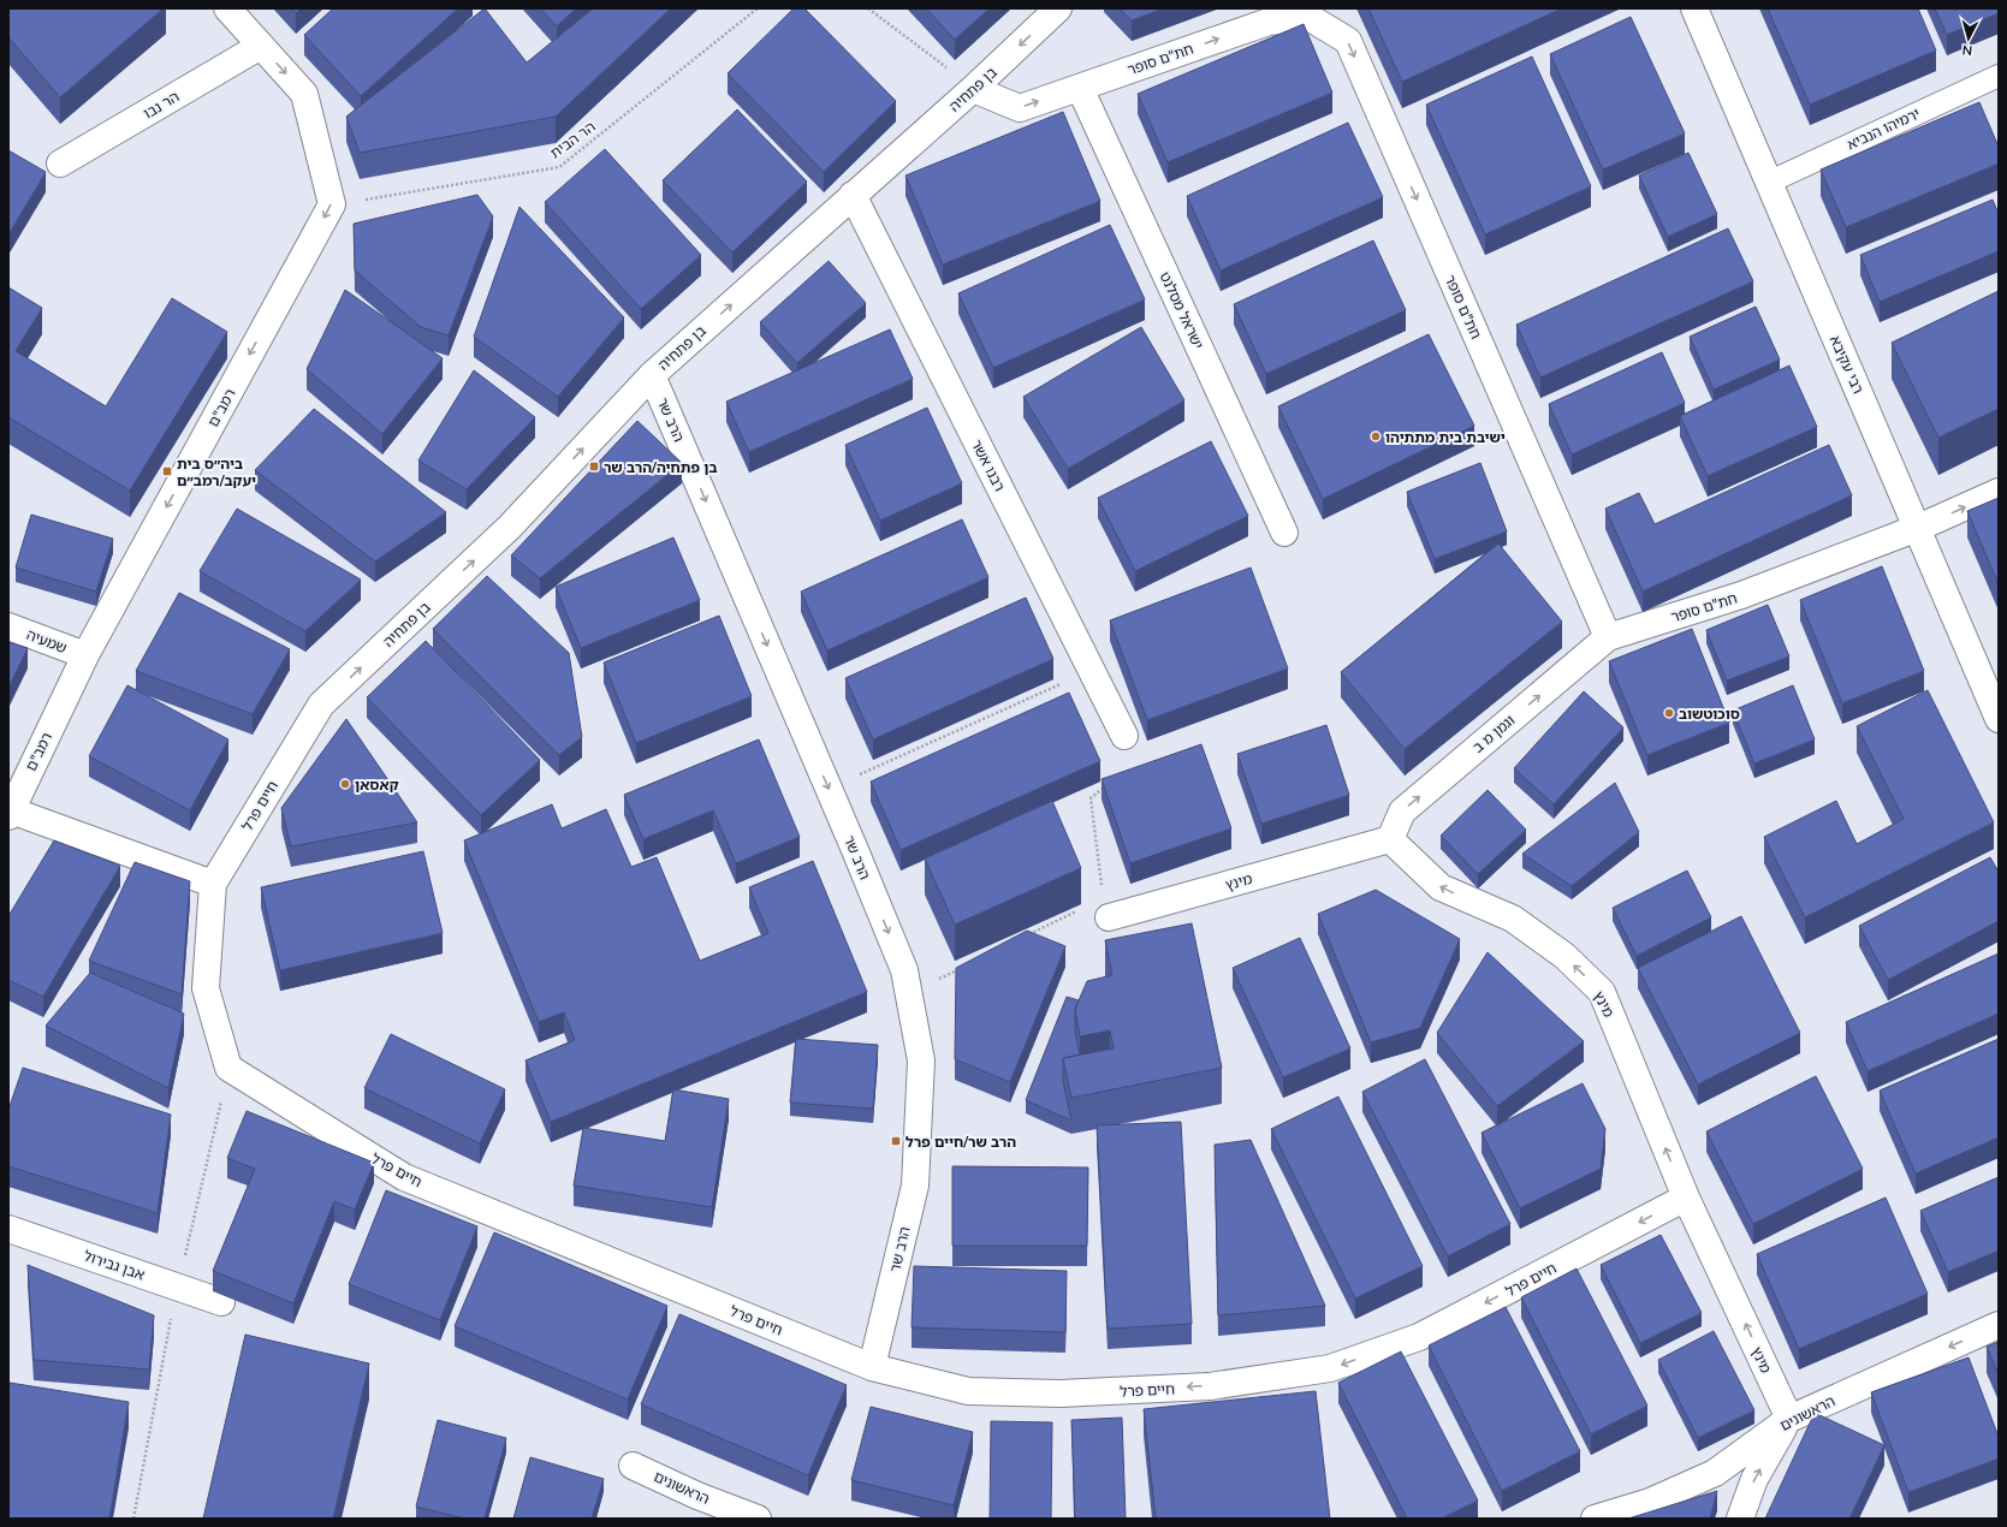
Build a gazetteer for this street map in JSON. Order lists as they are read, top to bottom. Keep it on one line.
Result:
{"streets":{"street":["חת\"ם סופר","בן פתחיה","הר נבו","ישראל מסלנט","רבי עקיבא","רמב\"ם","הרב שר","רבנו אשר","שמעיה","וגמן מ ב","חיים פרל","מינץ","אבן גבירול","הראשונים"],"lane":["ירמיהו הנביא"],"path":["הר הבית"]},"crossings":[["חת\"ם סופר","בן פתחיה"],["חת\"ם סופר","ישראל מסלנט"],["חת\"ם סופר","רבי עקיבא"],["חת\"ם סופר","וגמן מ ב"],["בן פתחיה","הרב שר"],["בן פתחיה","רבנו אשר"],["בן פתחיה","חיים פרל"],["ירמיהו הנביא","רבי עקיבא"],["הר הבית","רמב\"ם"],["רמב\"ם","שמעיה"],["הרב שר","חיים פרל"],["וגמן מ ב","מינץ"],["חיים פרל","מינץ"],["מינץ","הראשונים"]],"one_way":["רמב\"ם","הרב שר","וגמן מ ב","חיים פרל","מינץ","הראשונים"],"places":{"other":["ישיבת בית מתתיהו","סוכוטשוב","קאסאן"],"transit":["בן פתחיה/הרב שר","ביה״ס בית יעקב/רמב״ם","הרב שר/חיים פרל"]},"north":"bottom"}
